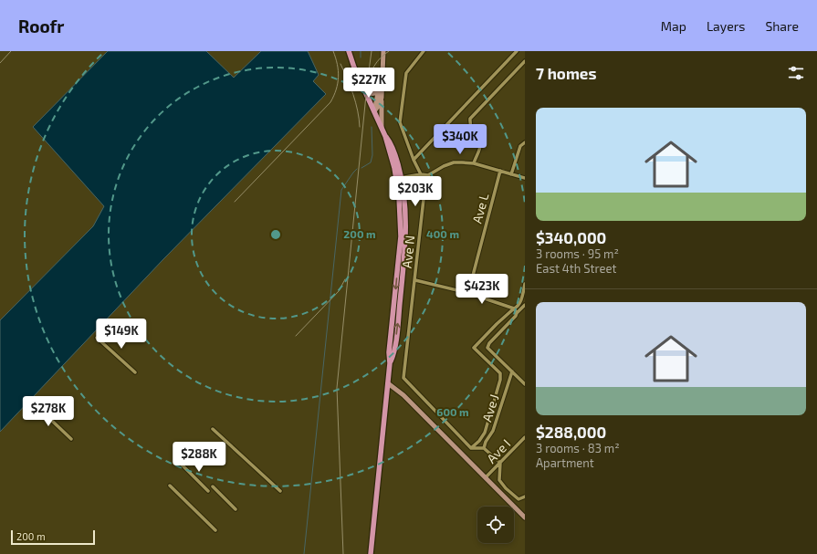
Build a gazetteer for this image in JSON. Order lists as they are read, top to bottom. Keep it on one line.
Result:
{"streets":{"street":["Ave L","Ave N","Ave J","Ave I"]},"scale_bar":"200 m","page":{"header":"Roofr","nav":["Map","Layers","Share"],"heading":"7 homes","price":["$227K","$340K","$203K","$423K","$149K","$278K","$288K"],"list":[{"name":"$340,000","note":"3 rooms · 95 m² · East 4th Street"},{"name":"$288,000","note":"3 rooms · 83 m² · Apartment"}],"scale":"200 m"},"rings":["200 m","400 m","600 m"]}
